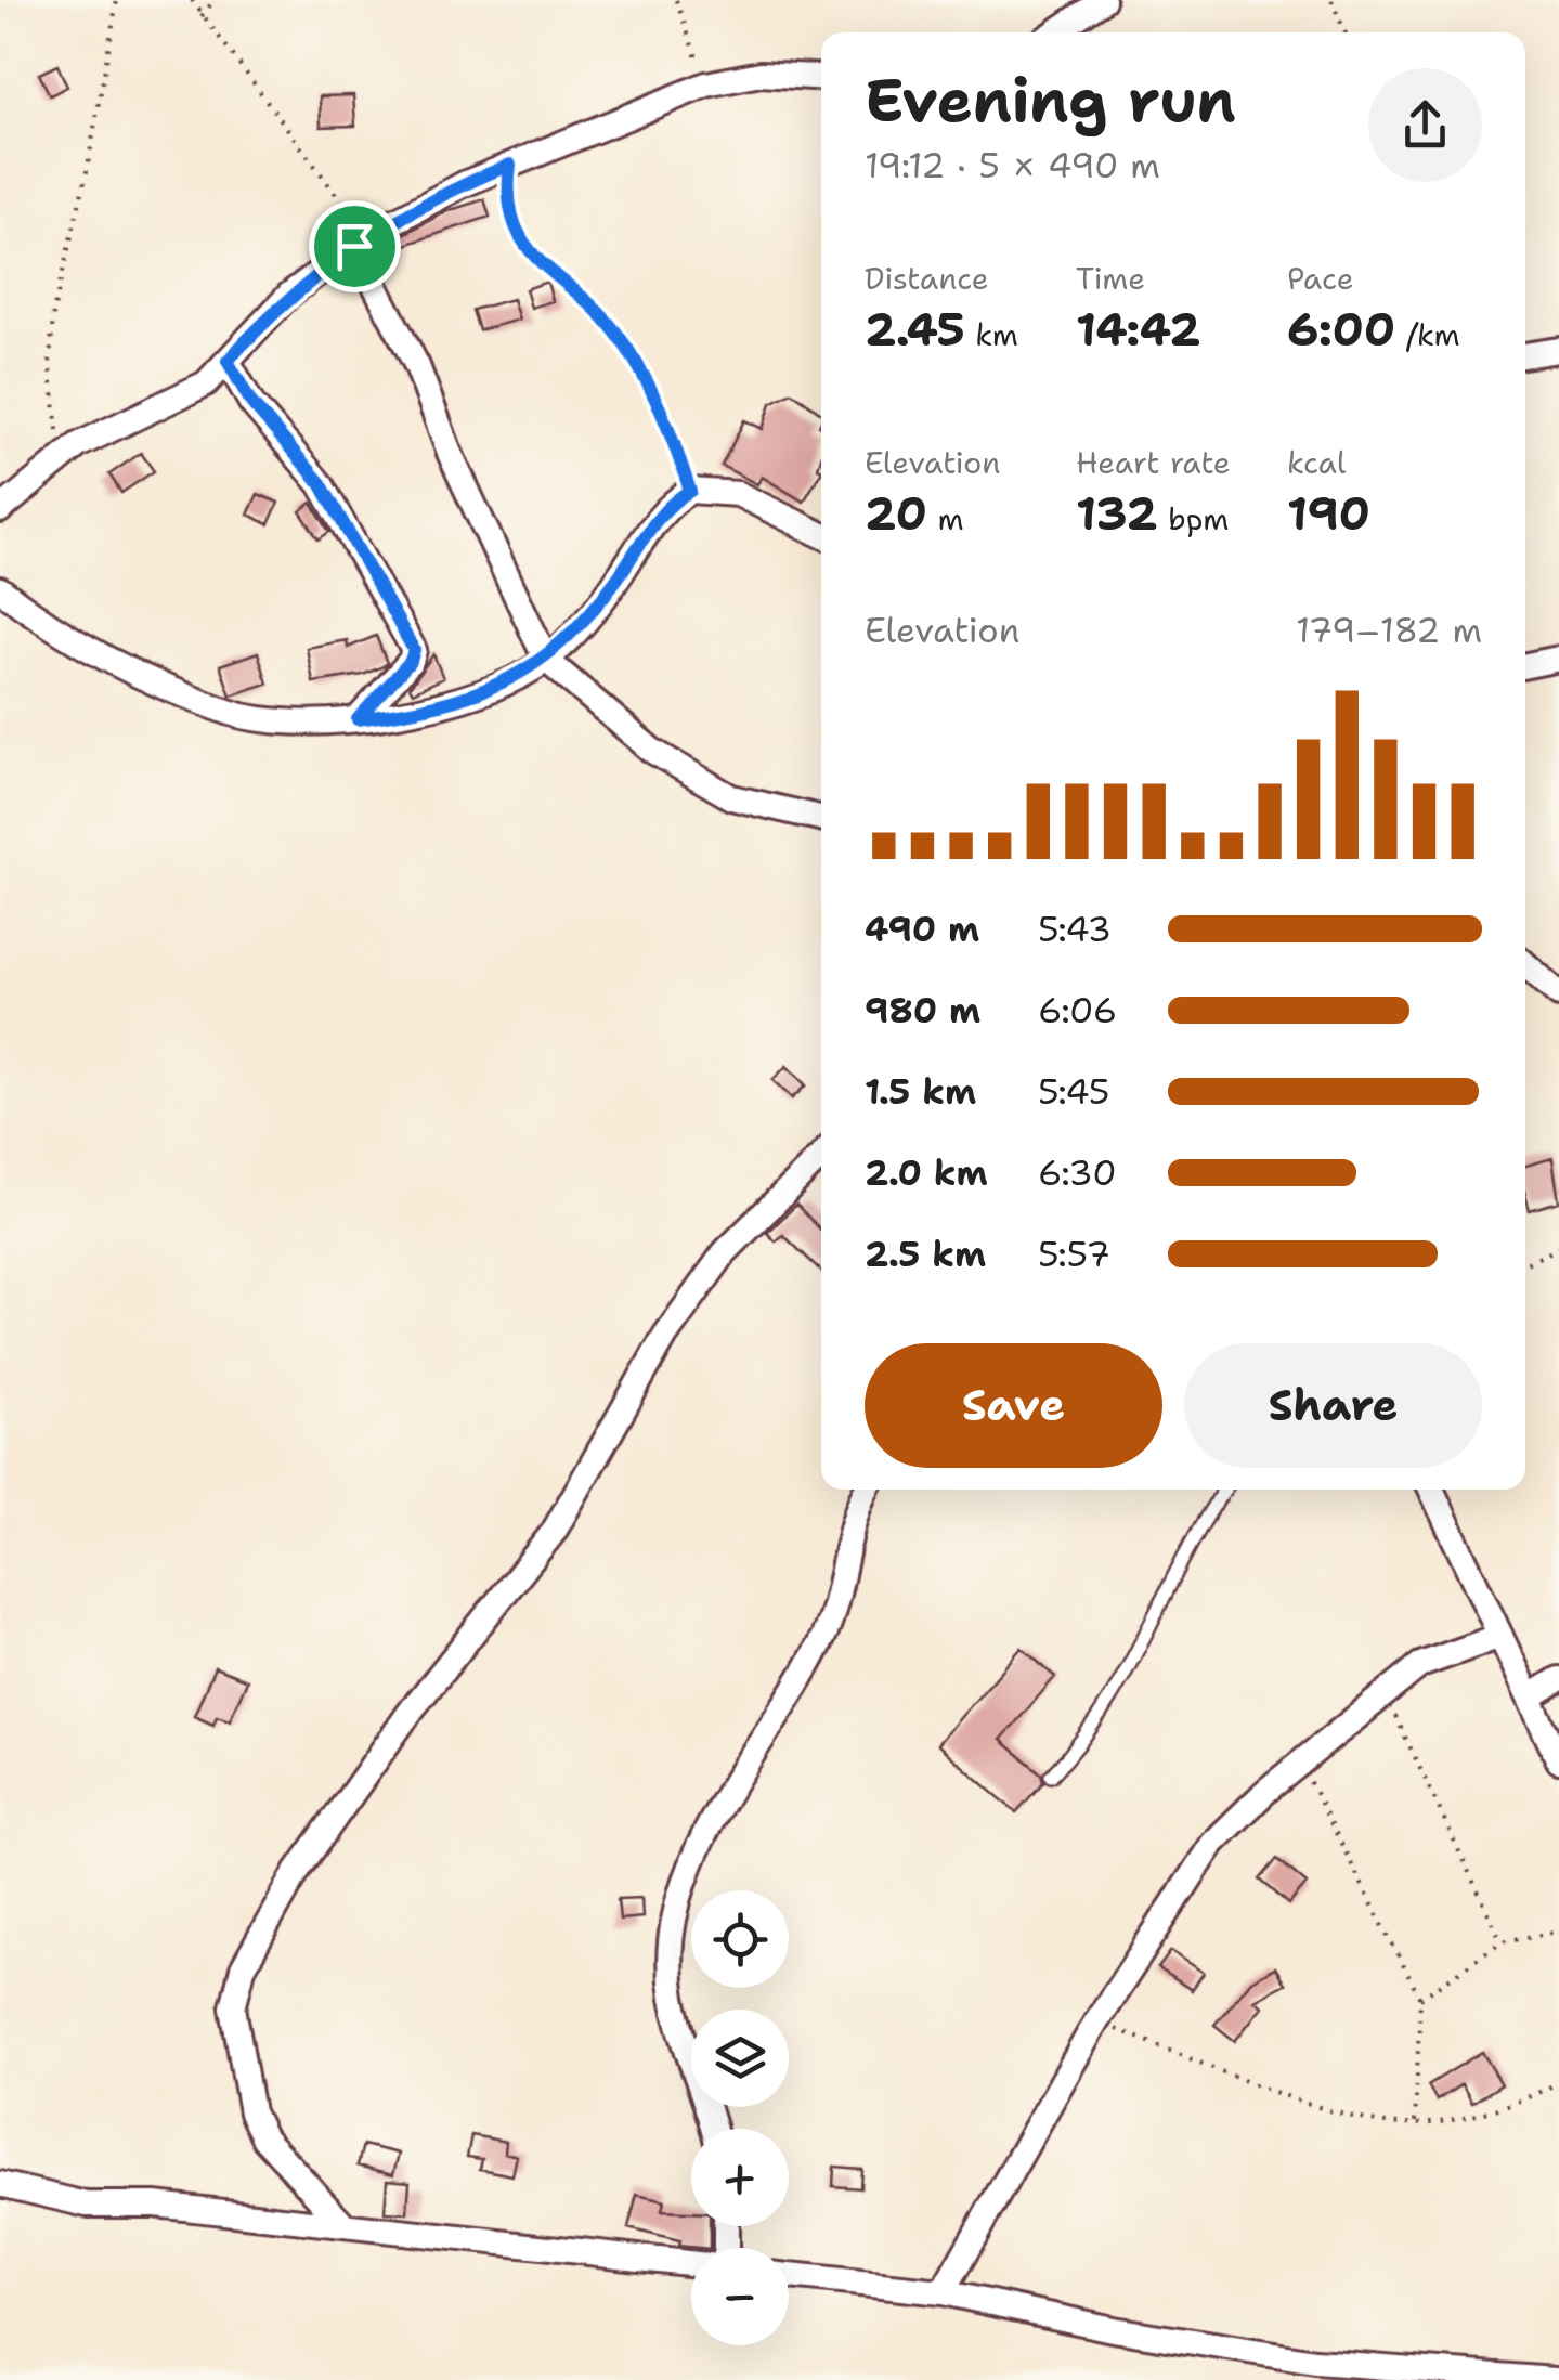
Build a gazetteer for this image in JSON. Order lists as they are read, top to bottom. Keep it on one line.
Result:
{"page":{"heading":["Evening run","19:12 · 5 × 490 m"],"stats":[["Distance","2.45 km"],["Time","14:42"],["Pace","6:00 /km"],["Elevation","20 m"],["Heart rate","132 bpm"],["kcal","190"]],"chart":["Elevation","179–182 m"],"list":[{"name":"490 m","note":"5:43"},{"name":"980 m","note":"6:06"},{"name":"1.5 km","note":"5:45"},{"name":"2.0 km","note":"6:30"},{"name":"2.5 km","note":"5:57"}],"buttons":["Save","Share"],"map_buttons":["+","−"]}}
